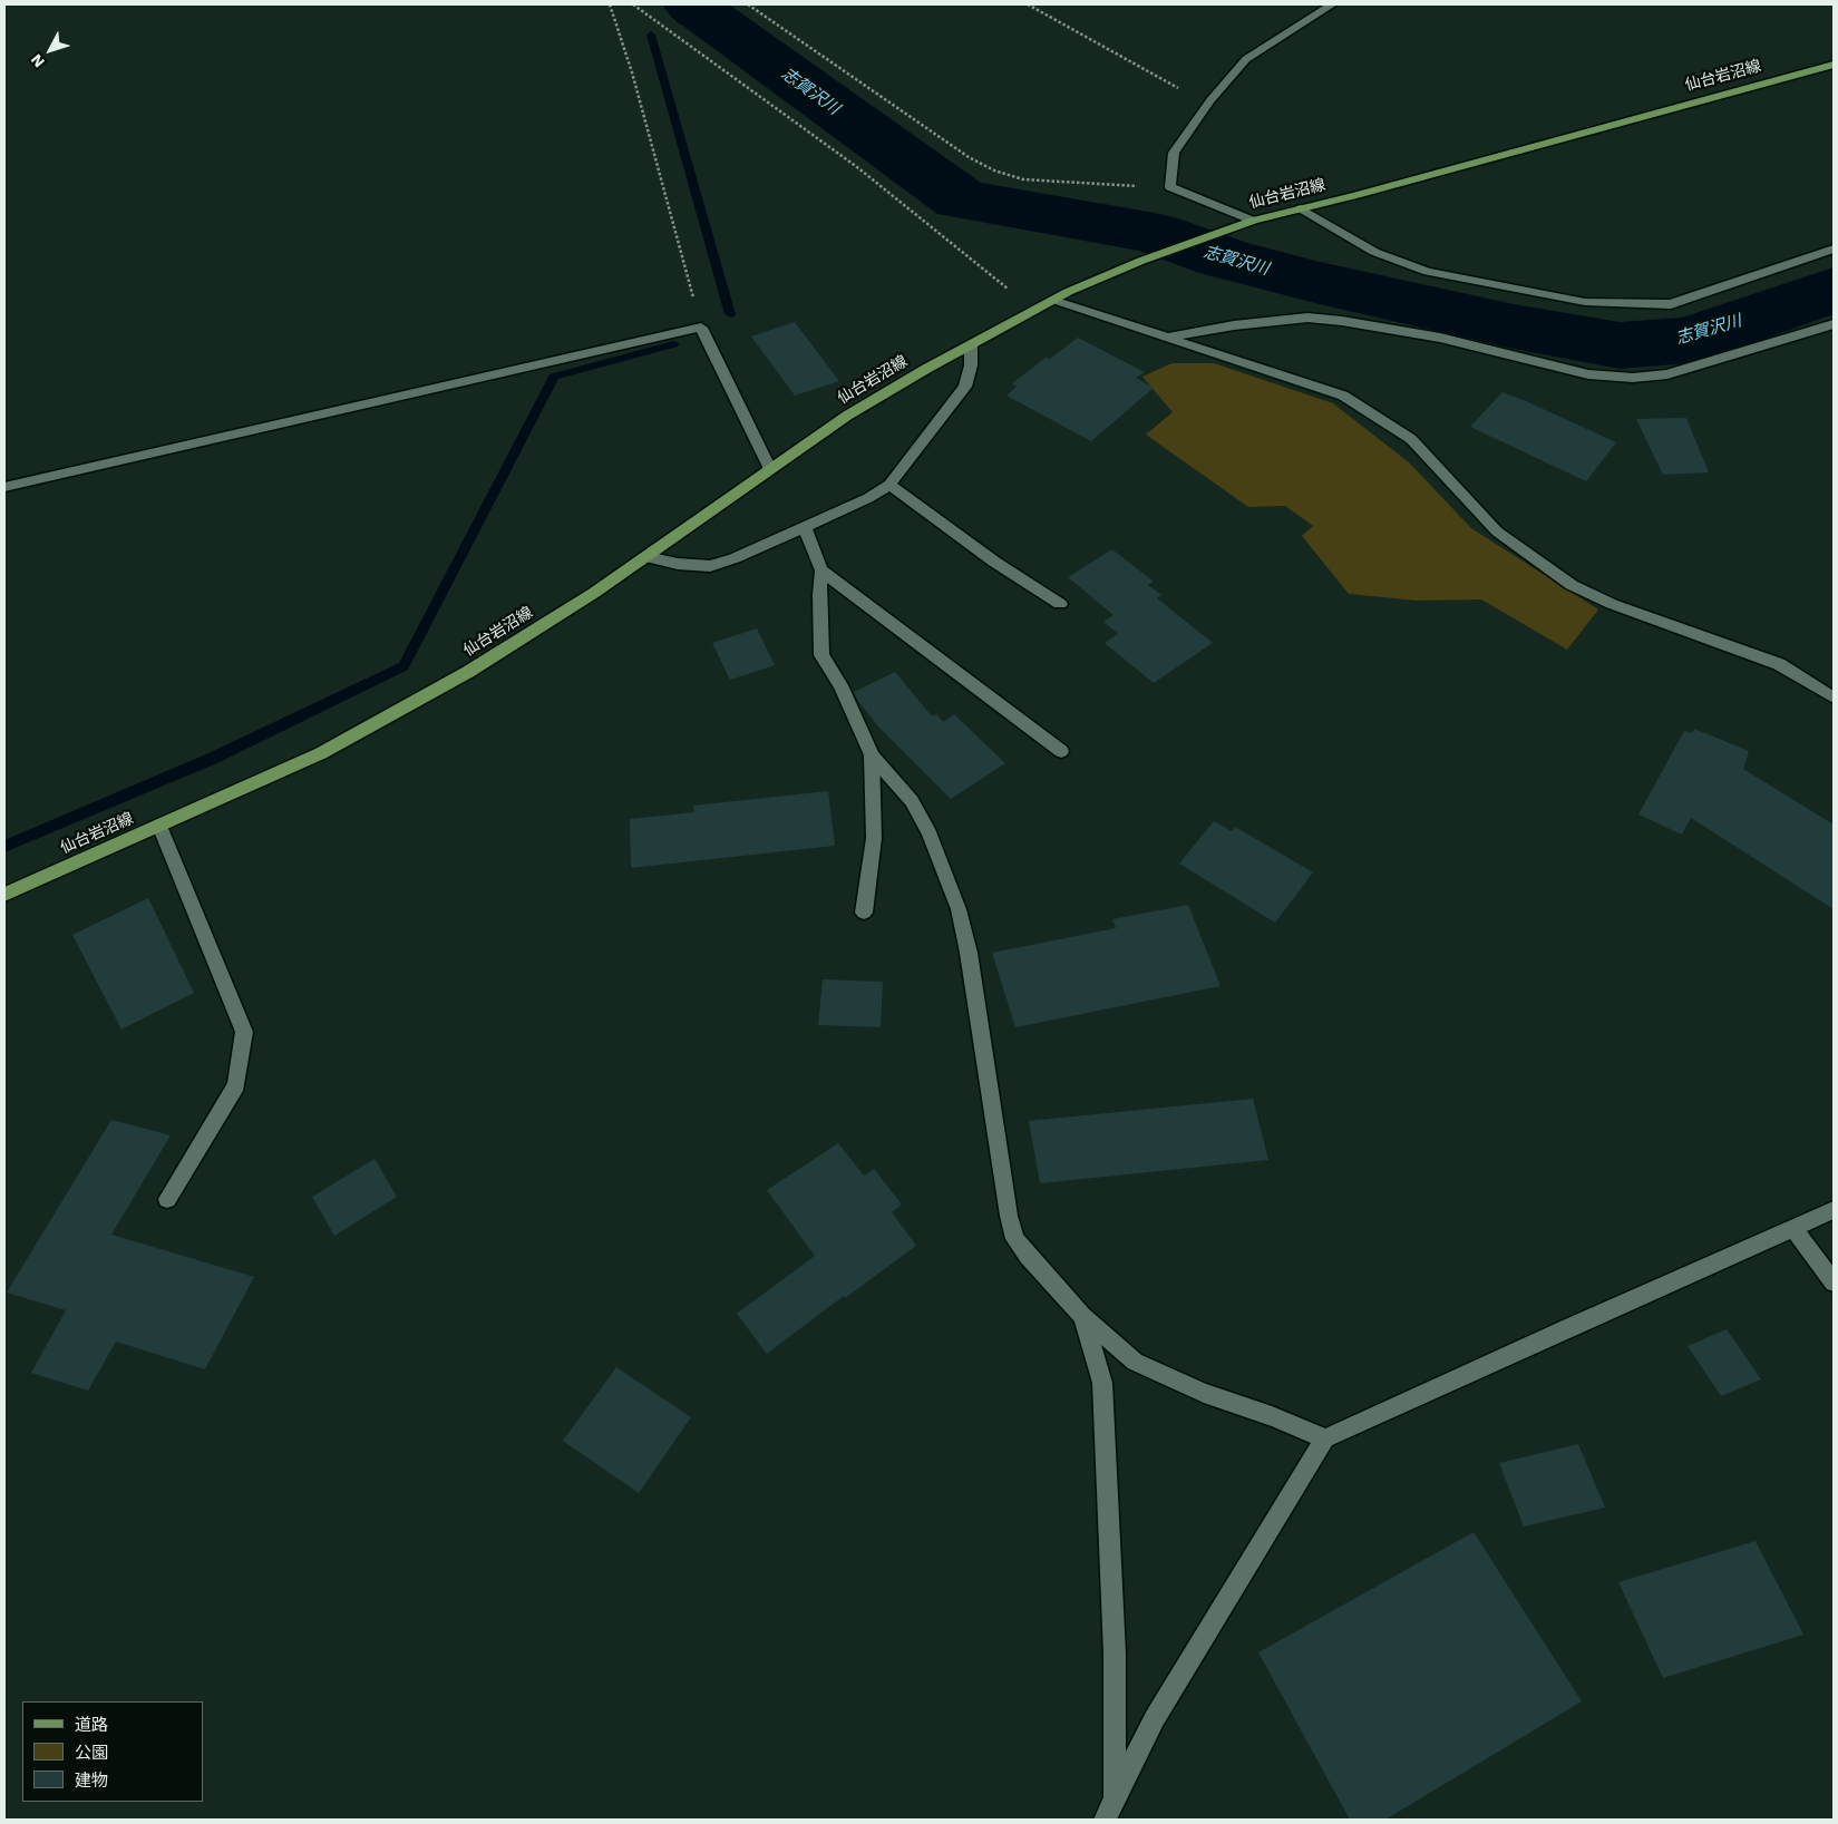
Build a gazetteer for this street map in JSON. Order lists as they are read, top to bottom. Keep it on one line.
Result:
{"streets":{"main road":["仙台岩沼線"]},"water":["志賀沢川"],"legend":["道路","公園","建物"],"north":"bottom left"}
